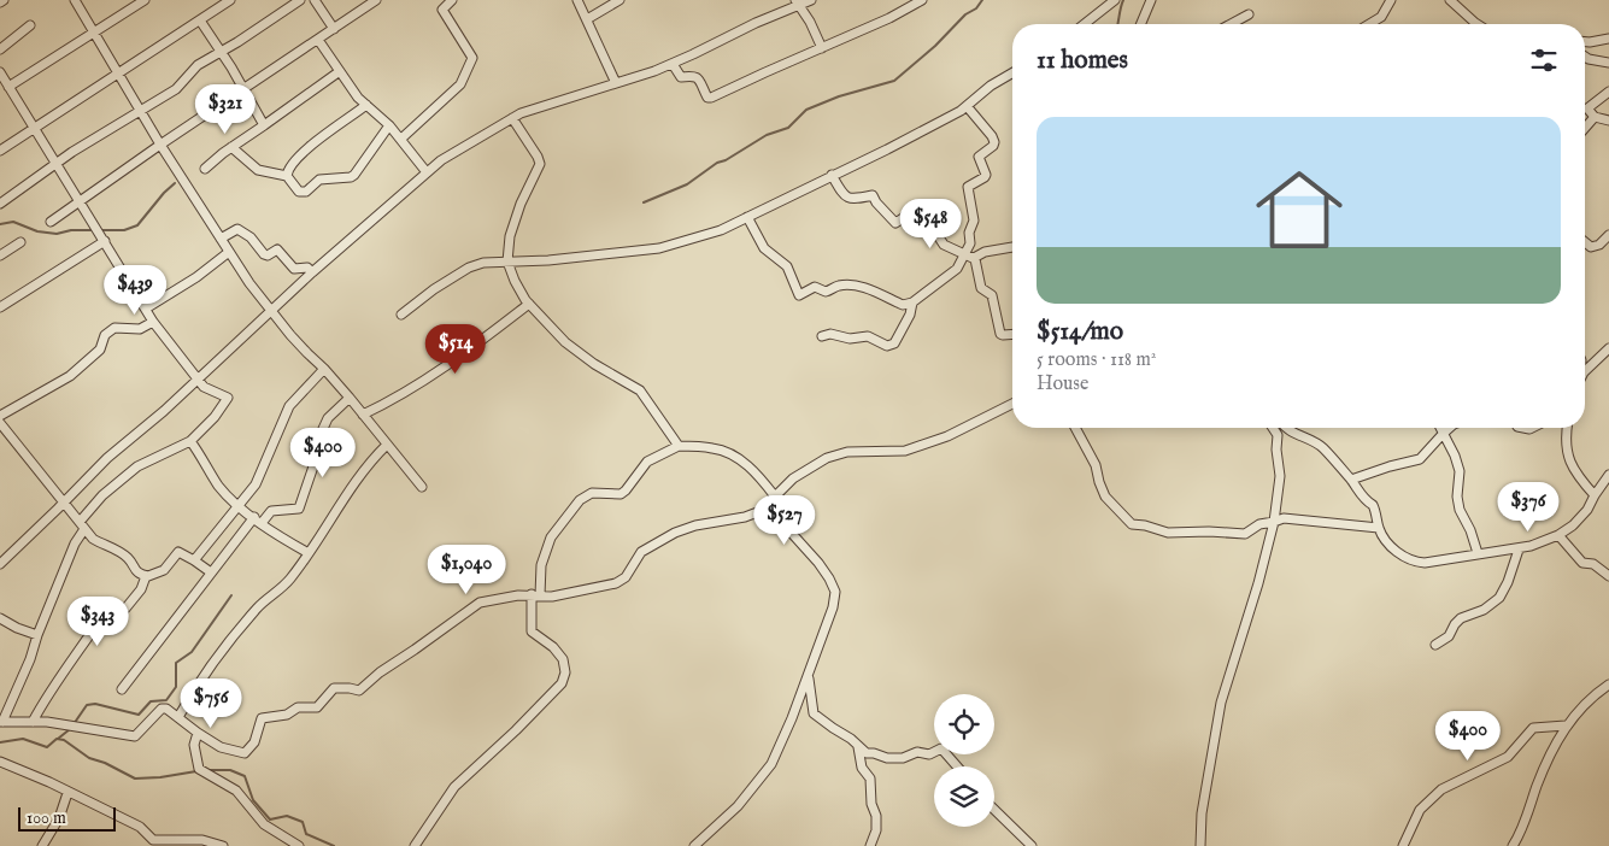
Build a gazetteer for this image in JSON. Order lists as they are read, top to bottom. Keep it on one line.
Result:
{"scale_bar":"100 m","page":{"heading":"11 homes","price":["$321","$548","$439","$514","$400","$376","$527","$1,040","$343","$756","$400"],"list":[{"name":"$514/mo","note":"5 rooms · 118 m² · House"}],"scale":"100 m"}}
